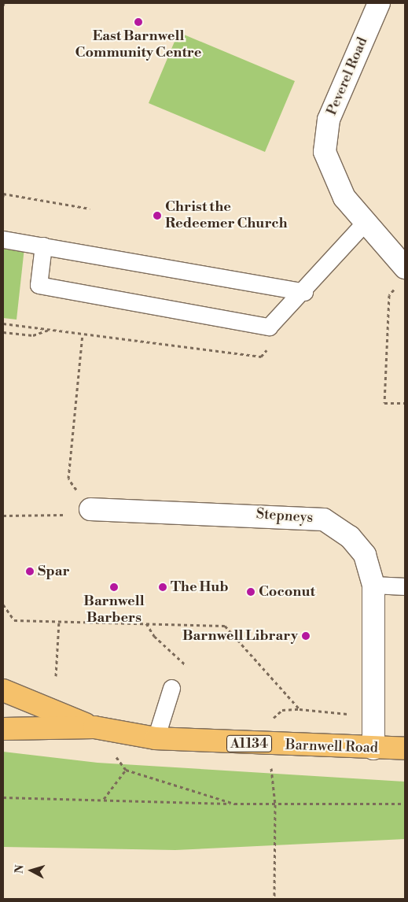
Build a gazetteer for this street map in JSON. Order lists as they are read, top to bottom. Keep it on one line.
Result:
{"streets":{"main road":["A1134","Barnwell Road"],"street":["Peverel Road","Stepneys"]},"crossings":[["Stepneys","Barnwell Road"]],"places":["East Barnwell Community Centre","Christ the Redeemer Church","Spar","Barnwell Barbers","The Hub","Coconut","Barnwell Library"],"north":"left"}
